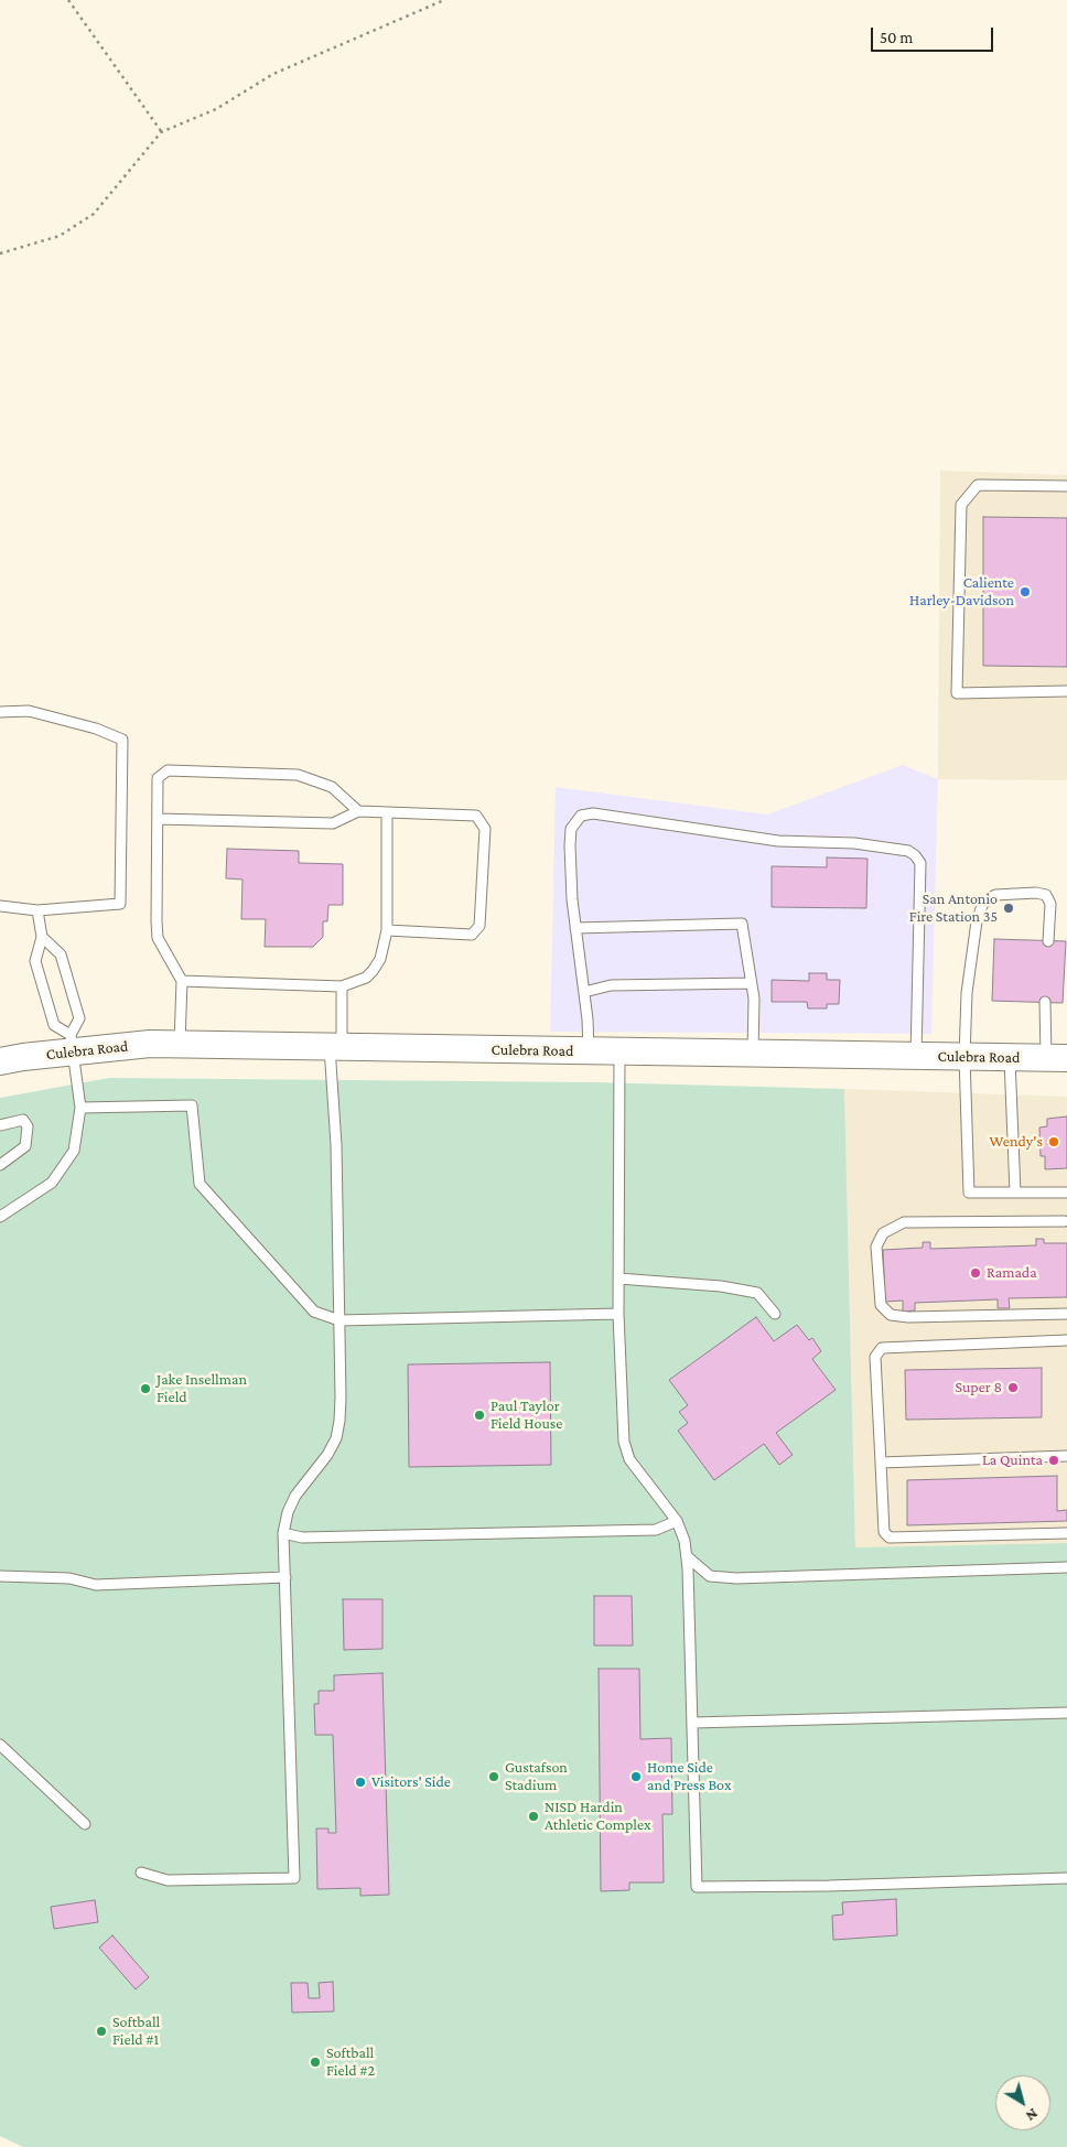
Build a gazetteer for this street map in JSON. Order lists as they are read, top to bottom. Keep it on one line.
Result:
{"streets":{"main road":["Culebra Road"]},"places":["Caliente Harley-Davidson","San Antonio Fire Station 35","Wendy's","Ramada","Super 8","Jake Insellman Field","Paul Taylor Field House","La Quinta","Gustafson Stadium","Home Side and Press Box","Visitors' Side","NISD Hardin Athletic Complex","Softball Field #1","Softball Field #2"],"scale_bar":"50 m","north":"bottom right"}
